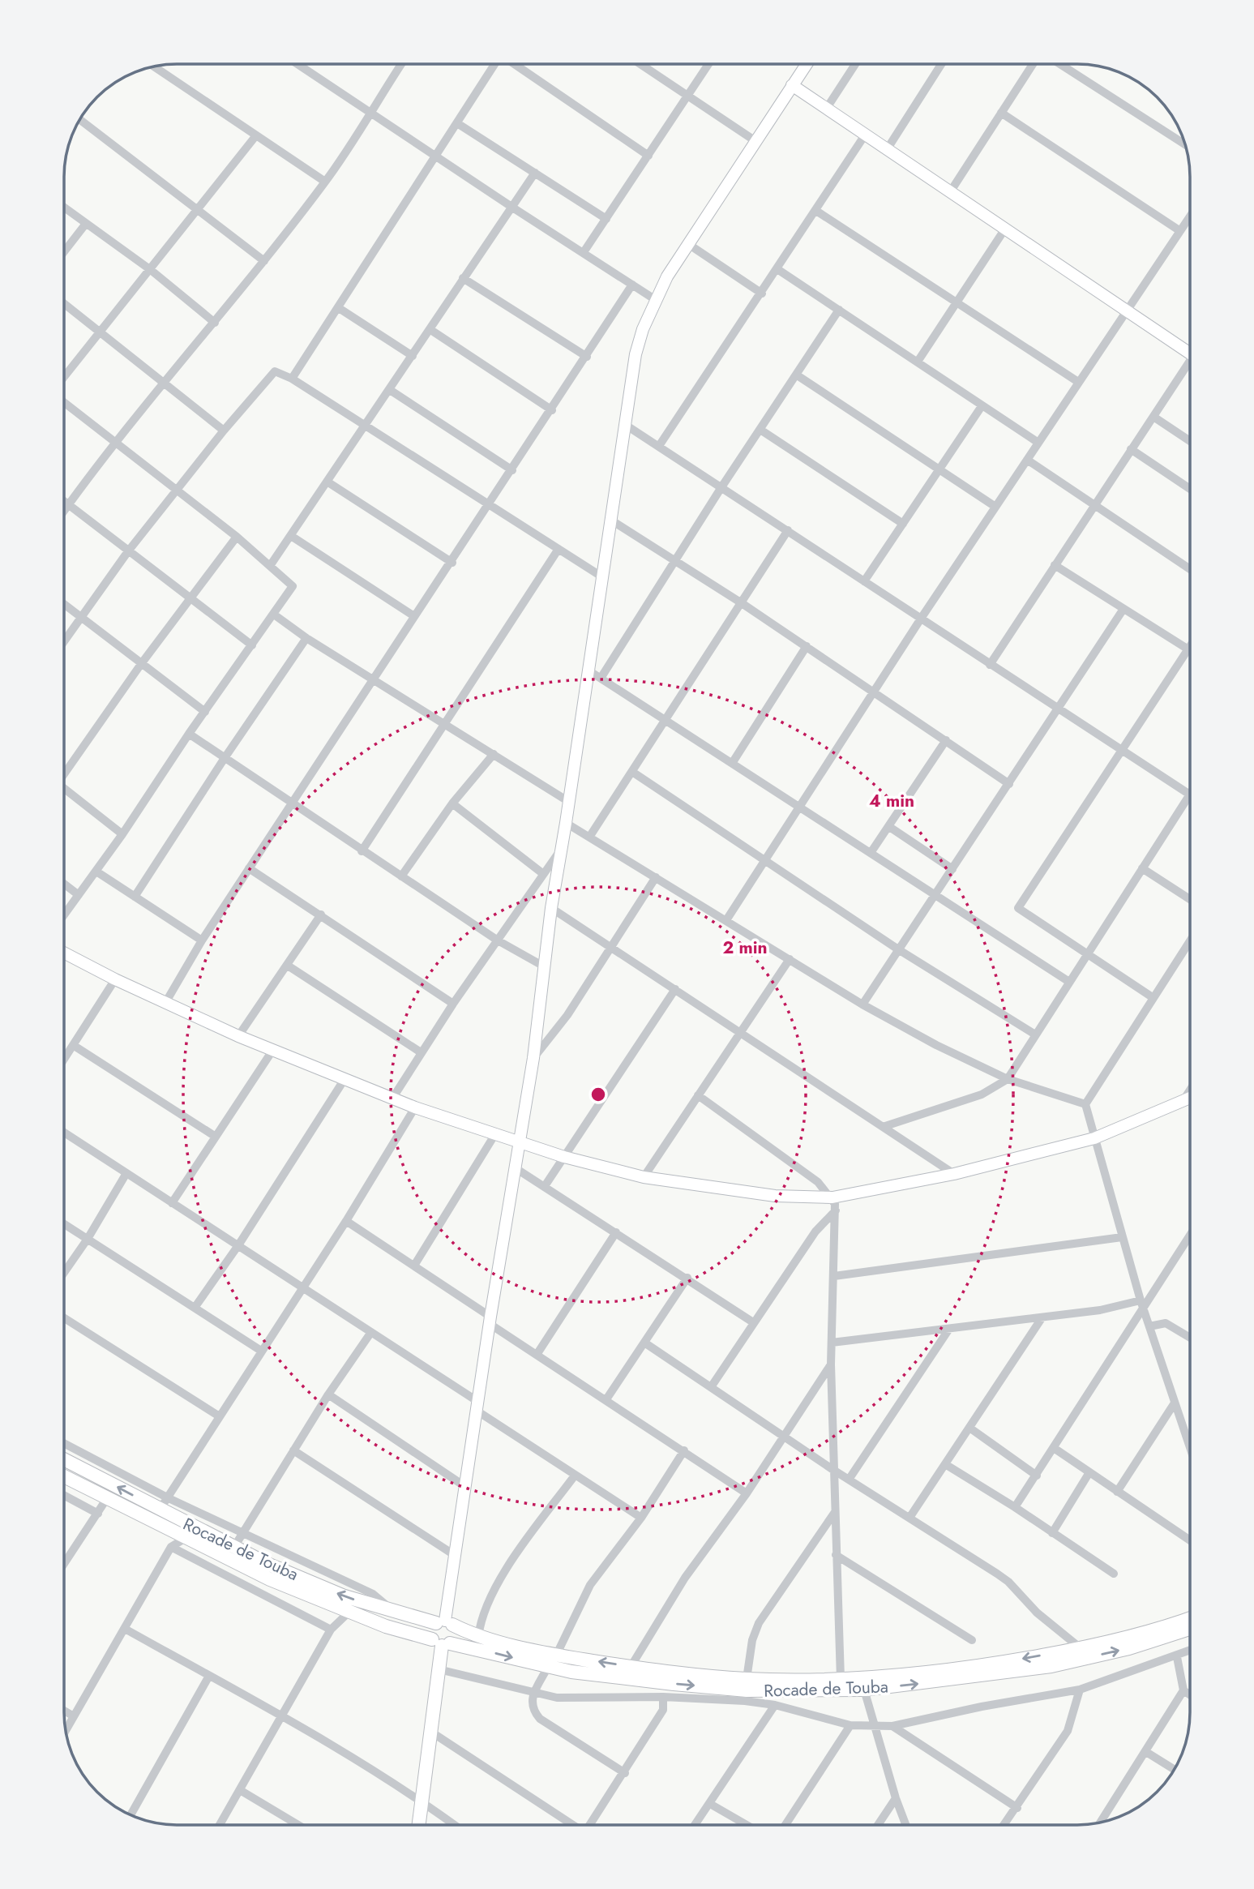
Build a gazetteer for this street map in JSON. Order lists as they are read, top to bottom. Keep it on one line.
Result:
{"streets":{"main road":["Rocade de Touba"]},"rings":["4 min","2 min"]}
